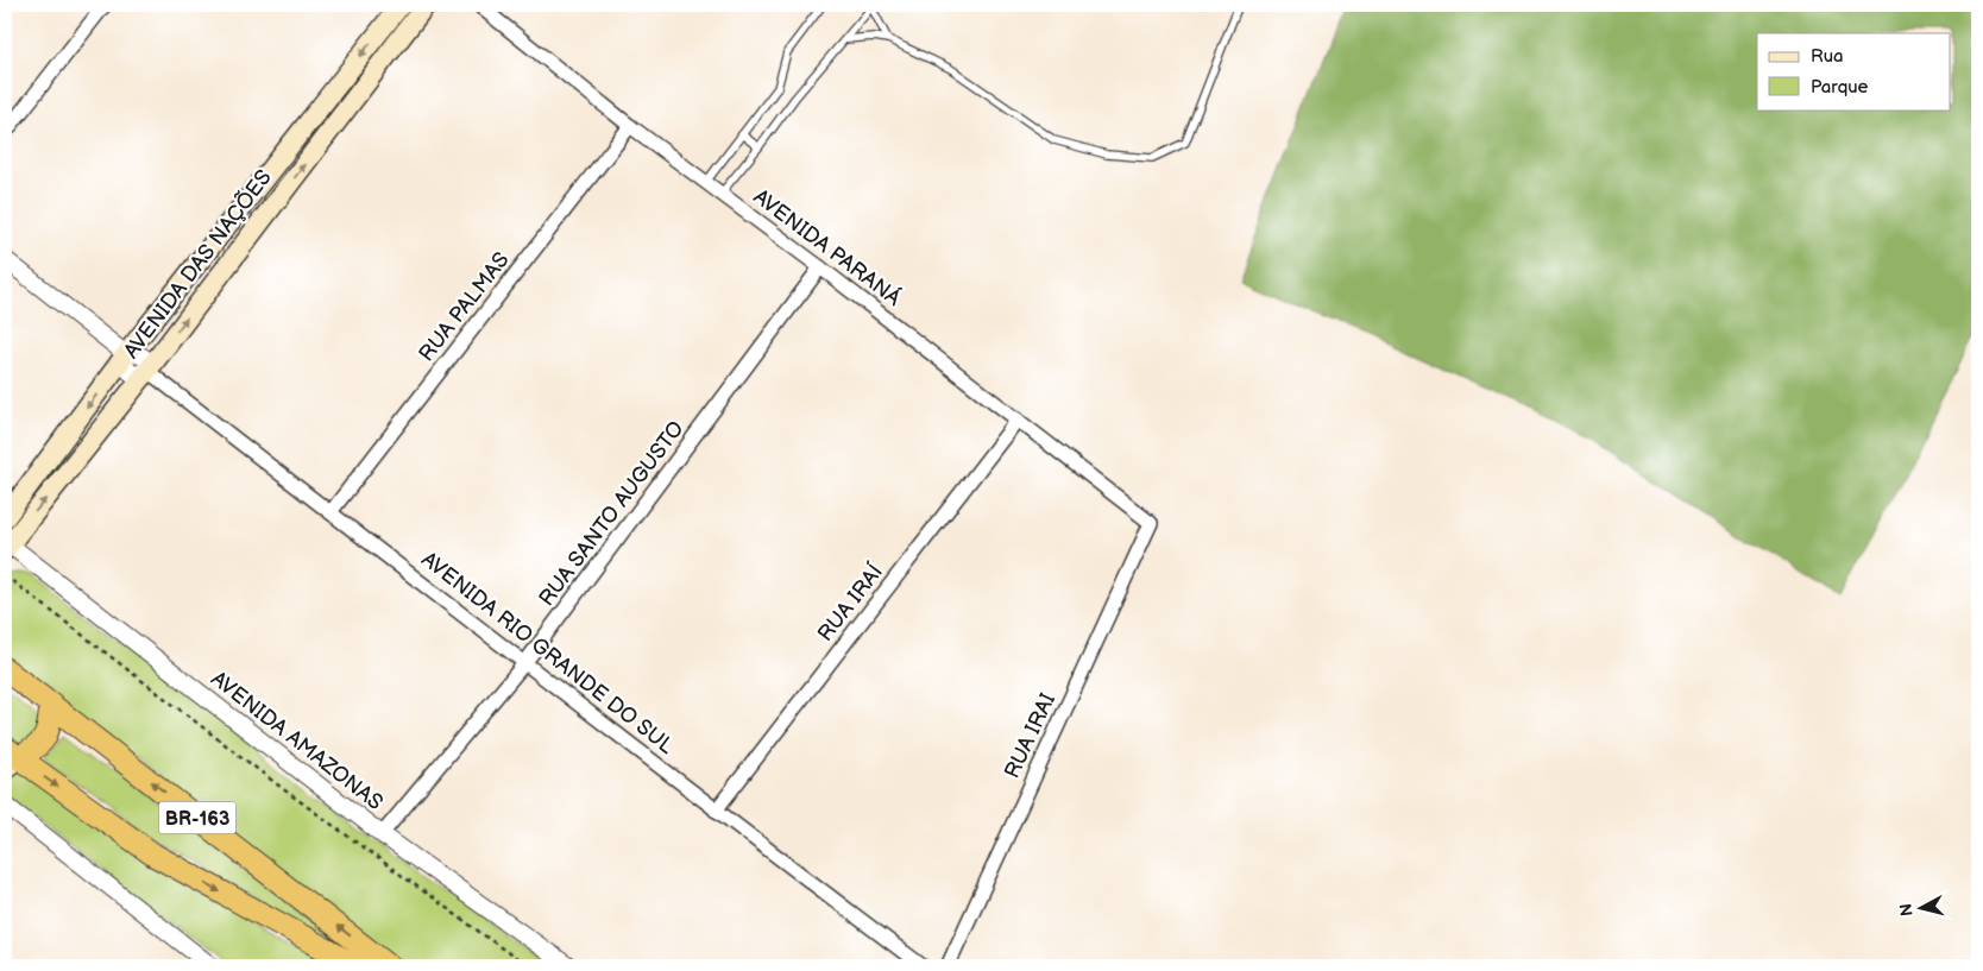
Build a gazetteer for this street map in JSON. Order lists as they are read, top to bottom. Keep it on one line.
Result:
{"streets":{"highway":["BR-163"],"main road":["AVENIDA DAS NAÇÕES"],"street":["AVENIDA PARANÁ","RUA PALMAS","RUA SANTO AUGUSTO","RUA IRAÍ","AVENIDA RIO GRANDE DO SUL","RUA IRAI","AVENIDA AMAZONAS"]},"crossings":[["AVENIDA PARANÁ","RUA PALMAS"],["AVENIDA PARANÁ","RUA SANTO AUGUSTO"],["AVENIDA PARANÁ","RUA IRAÍ"],["AVENIDA PARANÁ","RUA IRAI"],["AVENIDA DAS NAÇÕES","AVENIDA RIO GRANDE DO SUL"],["AVENIDA DAS NAÇÕES","AVENIDA AMAZONAS"],["RUA PALMAS","AVENIDA RIO GRANDE DO SUL"],["RUA SANTO AUGUSTO","AVENIDA RIO GRANDE DO SUL"],["RUA SANTO AUGUSTO","AVENIDA AMAZONAS"],["RUA IRAÍ","AVENIDA RIO GRANDE DO SUL"]],"legend":["Rua","Parque"],"north":"left"}
